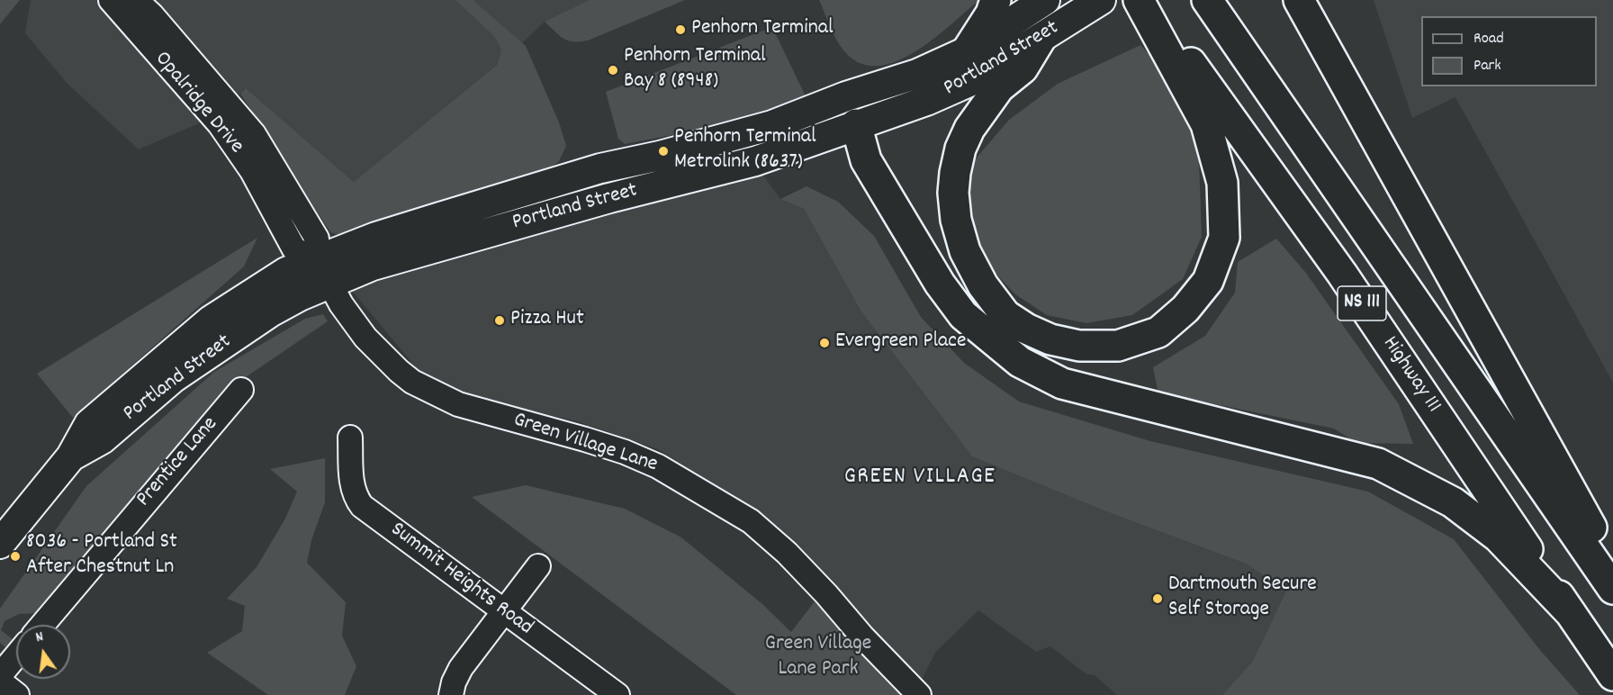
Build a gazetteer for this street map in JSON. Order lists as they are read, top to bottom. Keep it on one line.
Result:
{"streets":{"highway":["NS 111","Highway 111"],"main road":["Portland Street"],"street":["Opalridge Drive","Green Village Lane","Prentice Lane","Summit Heights Road"]},"crossings":[["Portland Street","Opalridge Drive"],["Portland Street","Green Village Lane"],["Opalridge Drive","Green Village Lane"]],"districts":["GREEN VILLAGE"],"parks":["Green Village Lane Park"],"places":["Penhorn Terminal","Penhorn Terminal Bay 8 (8948)","Penhorn Terminal Metrolink (8637)","Pizza Hut","Evergreen Place","8036 - Portland St After Chestnut Ln","Dartmouth Secure Self Storage"],"legend":["Road","Park"],"north":"top"}
